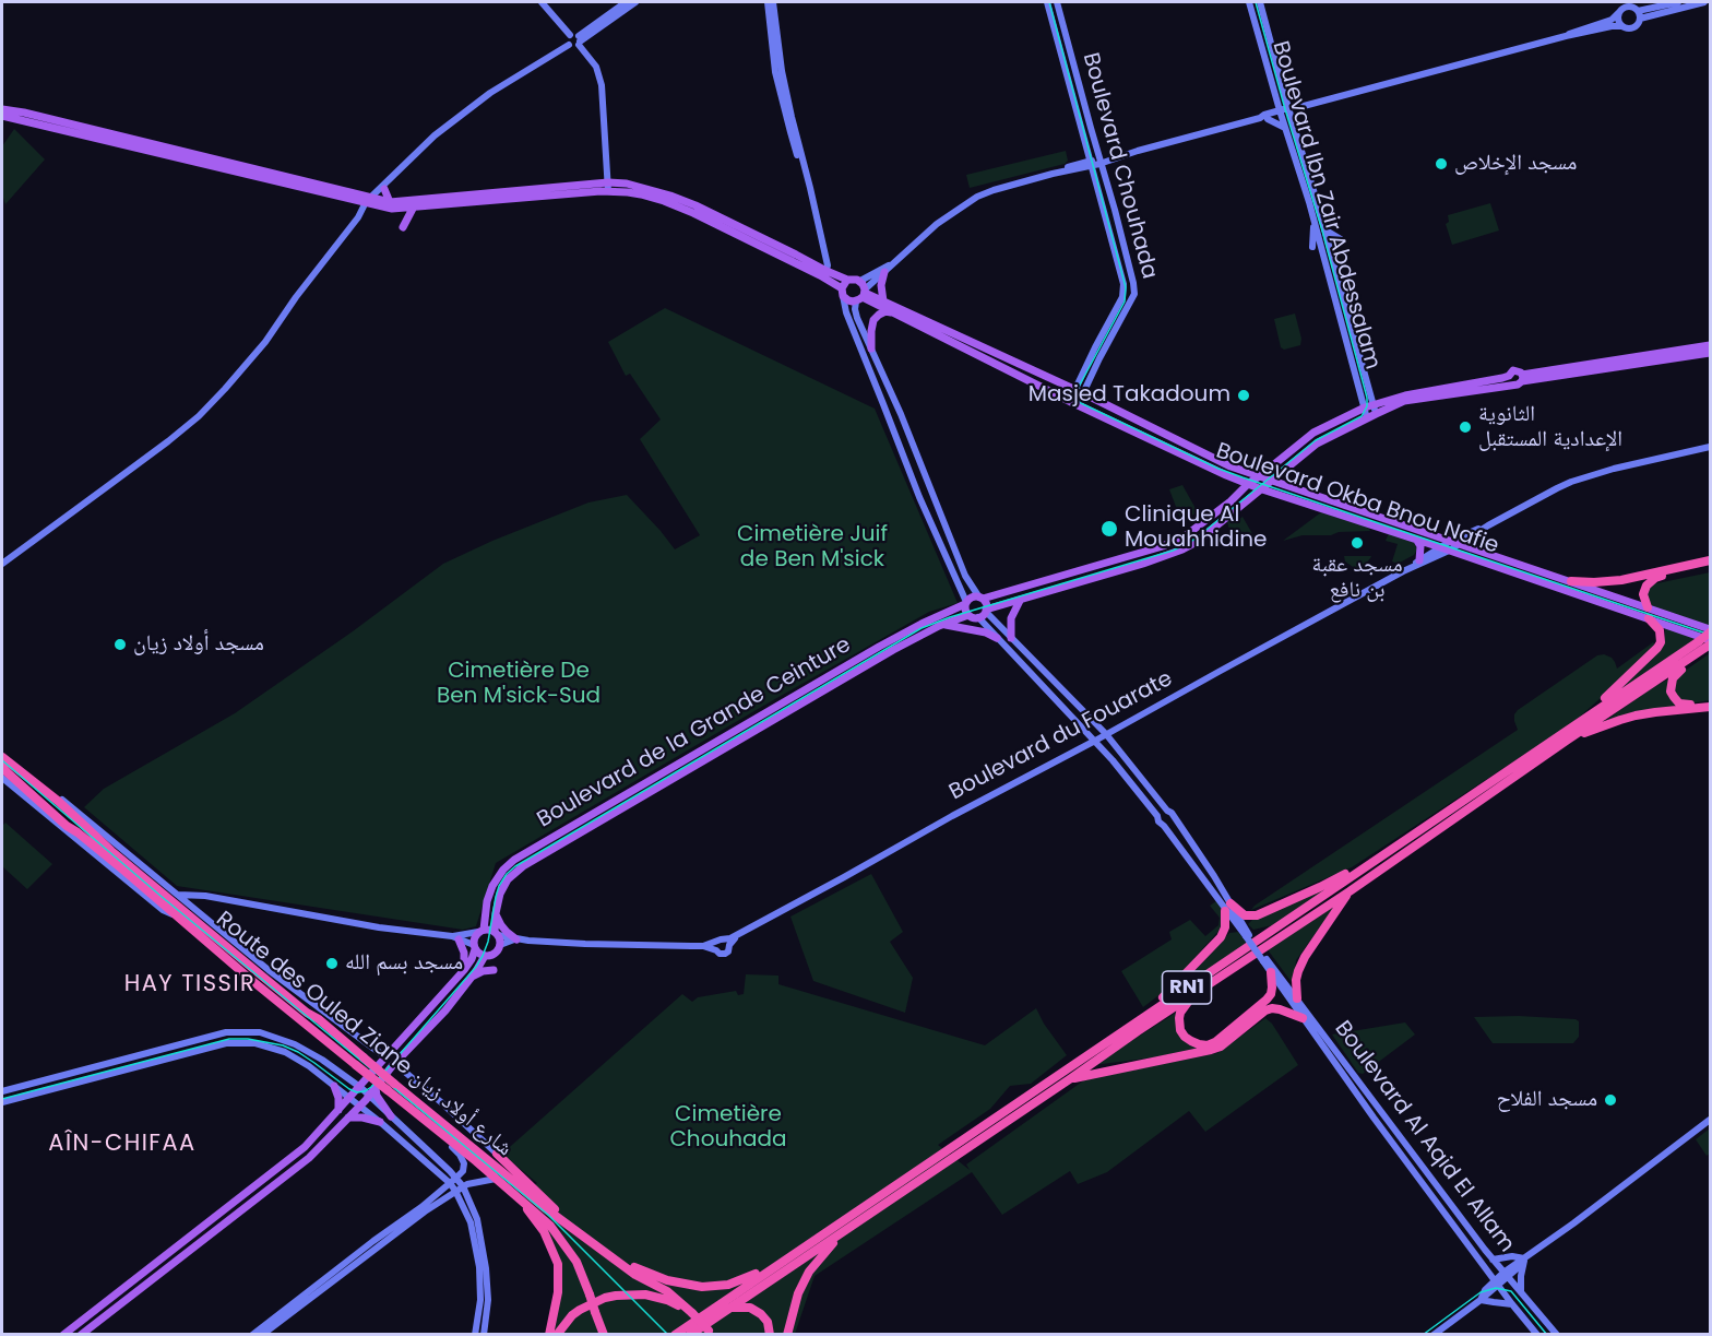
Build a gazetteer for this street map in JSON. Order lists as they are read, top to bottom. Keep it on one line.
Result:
{"streets":{"highway":["RN1","Route des Ouled Ziane شارع أولاد زيان"],"main road":["Boulevard Okba Bnou Nafie","Boulevard de la Grande Ceinture"],"street":["Boulevard Chouhada","Boulevard Ibn Zair Abdessalam","Boulevard du Fouarate","Boulevard Al Aqid El Allam"]},"crossings":[["Boulevard Chouhada","Boulevard Okba Bnou Nafie"],["Boulevard Okba Bnou Nafie","Boulevard du Fouarate"],["Boulevard Okba Bnou Nafie","RN1"],["Boulevard de la Grande Ceinture","Boulevard du Fouarate"]],"districts":["HAY TISSIR","AÎN-CHIFAA"],"parks":["Cimetière Juif de Ben M'sick","Cimetière De Ben M'sick-Sud","Cimetière Chouhada"],"places":["مسجد الإخلاص","Masjed Takadoum","الثانوية الإعدادية المستقبل","Clinique Al Mouahhidine","مسجد عقبة بن نافع","مسجد أولاد زيان","مسجد بسم الله","مسجد الفلاح"]}
